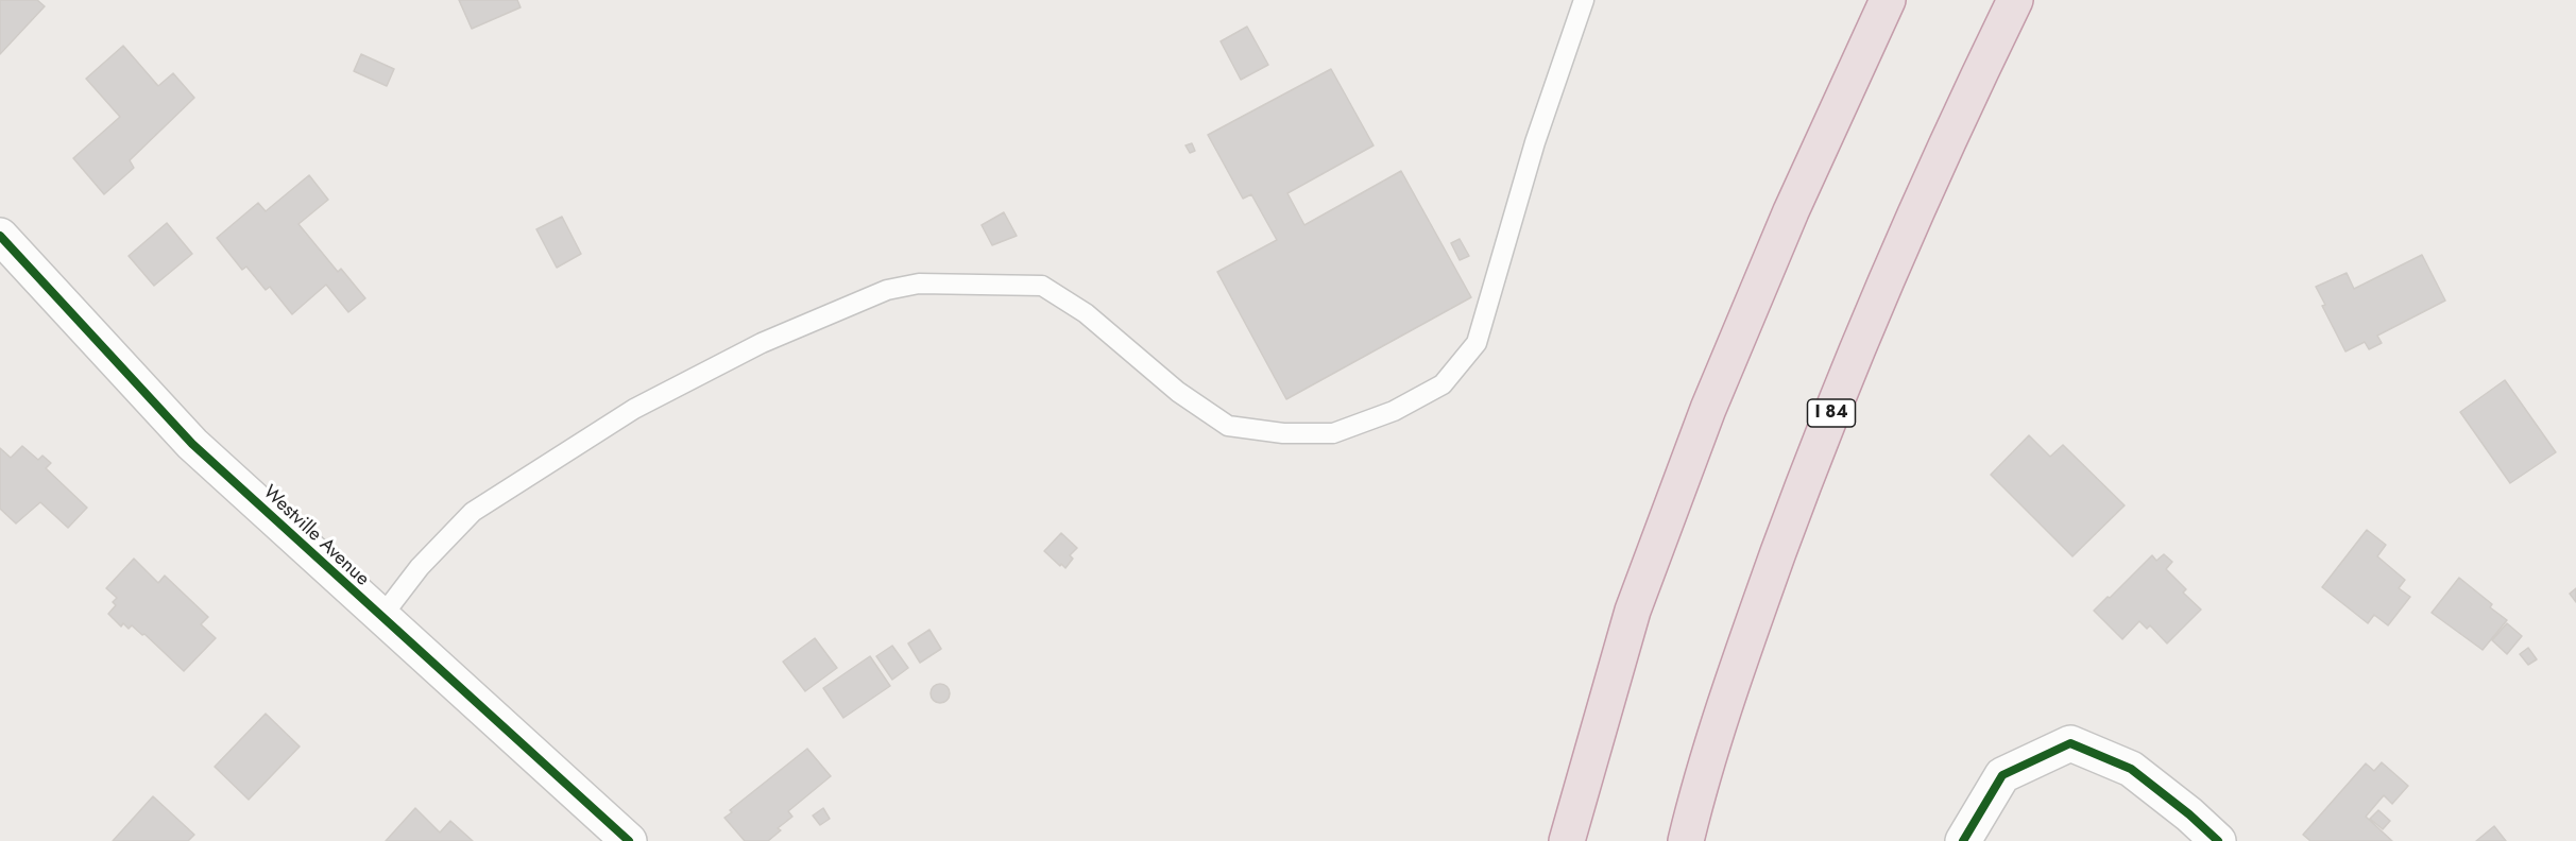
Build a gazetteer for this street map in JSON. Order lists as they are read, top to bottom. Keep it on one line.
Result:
{"streets":{"highway":["I 84"],"street":["Westville Avenue"]}}
